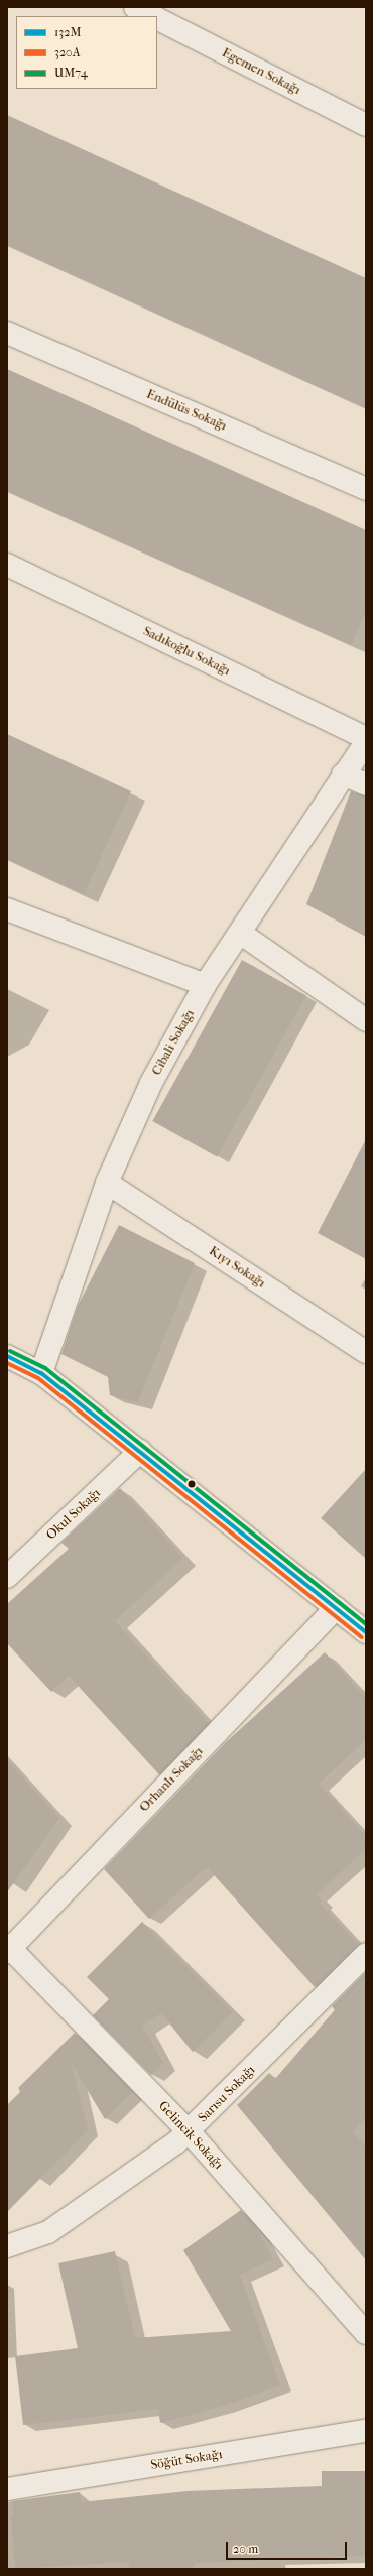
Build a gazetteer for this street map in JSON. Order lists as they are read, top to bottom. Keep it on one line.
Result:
{"streets":{"street":["Egemen Sokağı","Endülüs Sokağı","Sadıkoğlu Sokağı","Cibali Sokağı","Kıyı Sokağı","Okul Sokağı","Orhanlı Sokağı","Sarısu Sokağı","Gelincik Sokağı","Söğüt Sokağı"]},"crossings":[["Cibali Sokağı","Kıyı Sokağı"],["Orhanlı Sokağı","Gelincik Sokağı"],["Sarısu Sokağı","Gelincik Sokağı"]],"lines":["transit line UM74","transit line 132M","transit line 320A"],"legend":["132M","320A","UM74"],"scale_bar":"20 m"}
